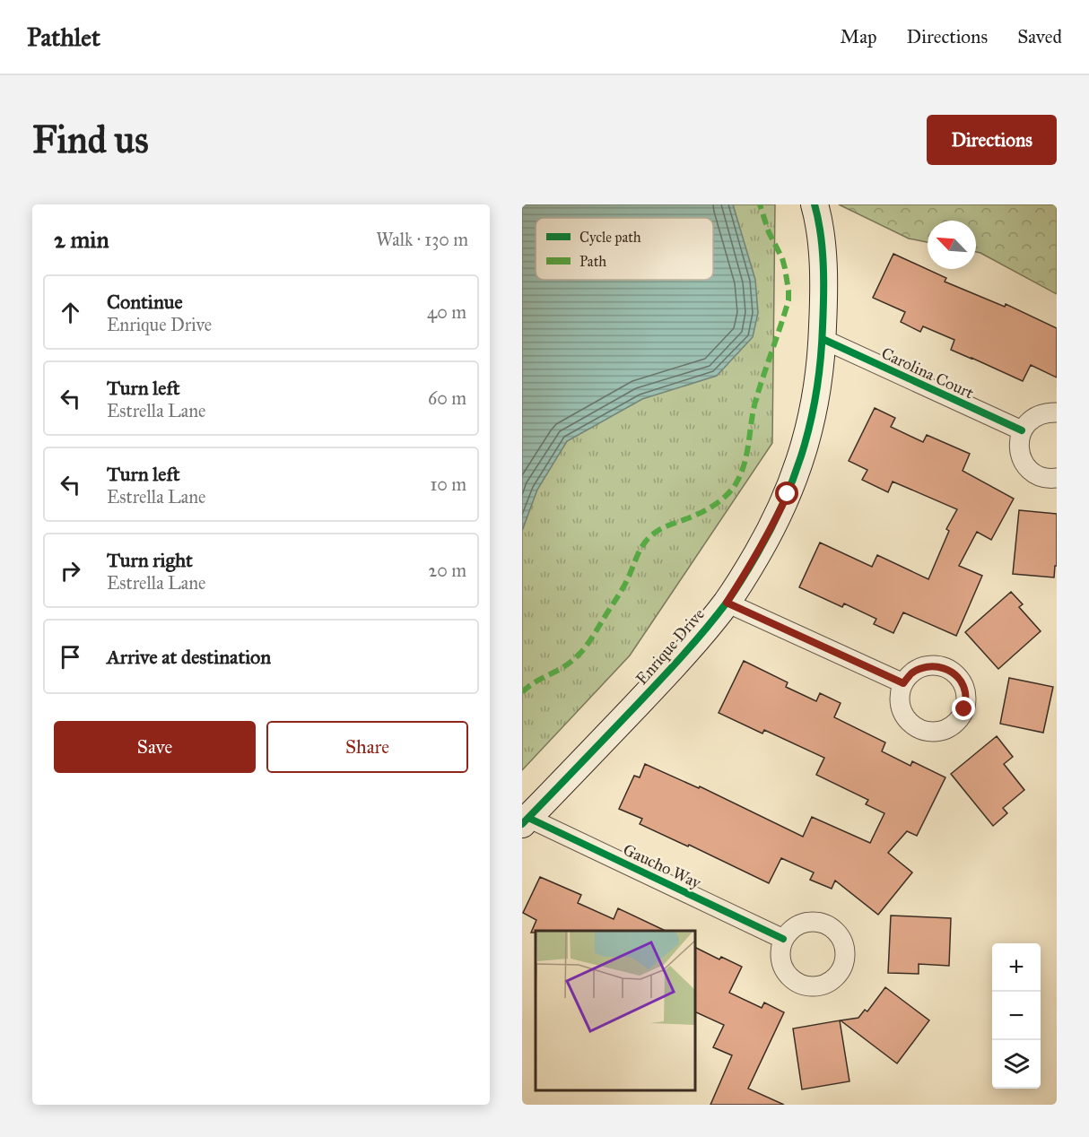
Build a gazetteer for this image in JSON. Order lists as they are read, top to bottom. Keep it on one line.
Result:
{"streets":{"street":["Carolina Court","Enrique Drive","Gaucho Way"]},"crossings":[["Carolina Court","Enrique Drive"],["Enrique Drive","Gaucho Way"]],"legend":["Cycle path","Path"],"north":"top left","page":{"header":"Pathlet","nav":["Map","Directions","Saved"],"buttons":["Directions",["Save","Share"]],"title":"Find us","heading":["2 min","Walk · 130 m"],"list":[["Continue","Enrique Drive","40 m"],["Turn left","Estrella Lane","60 m"],["Turn left","Estrella Lane","10 m"],["Turn right","Estrella Lane","20 m"],"Arrive at destination"],"map_buttons":["+","−"]}}
